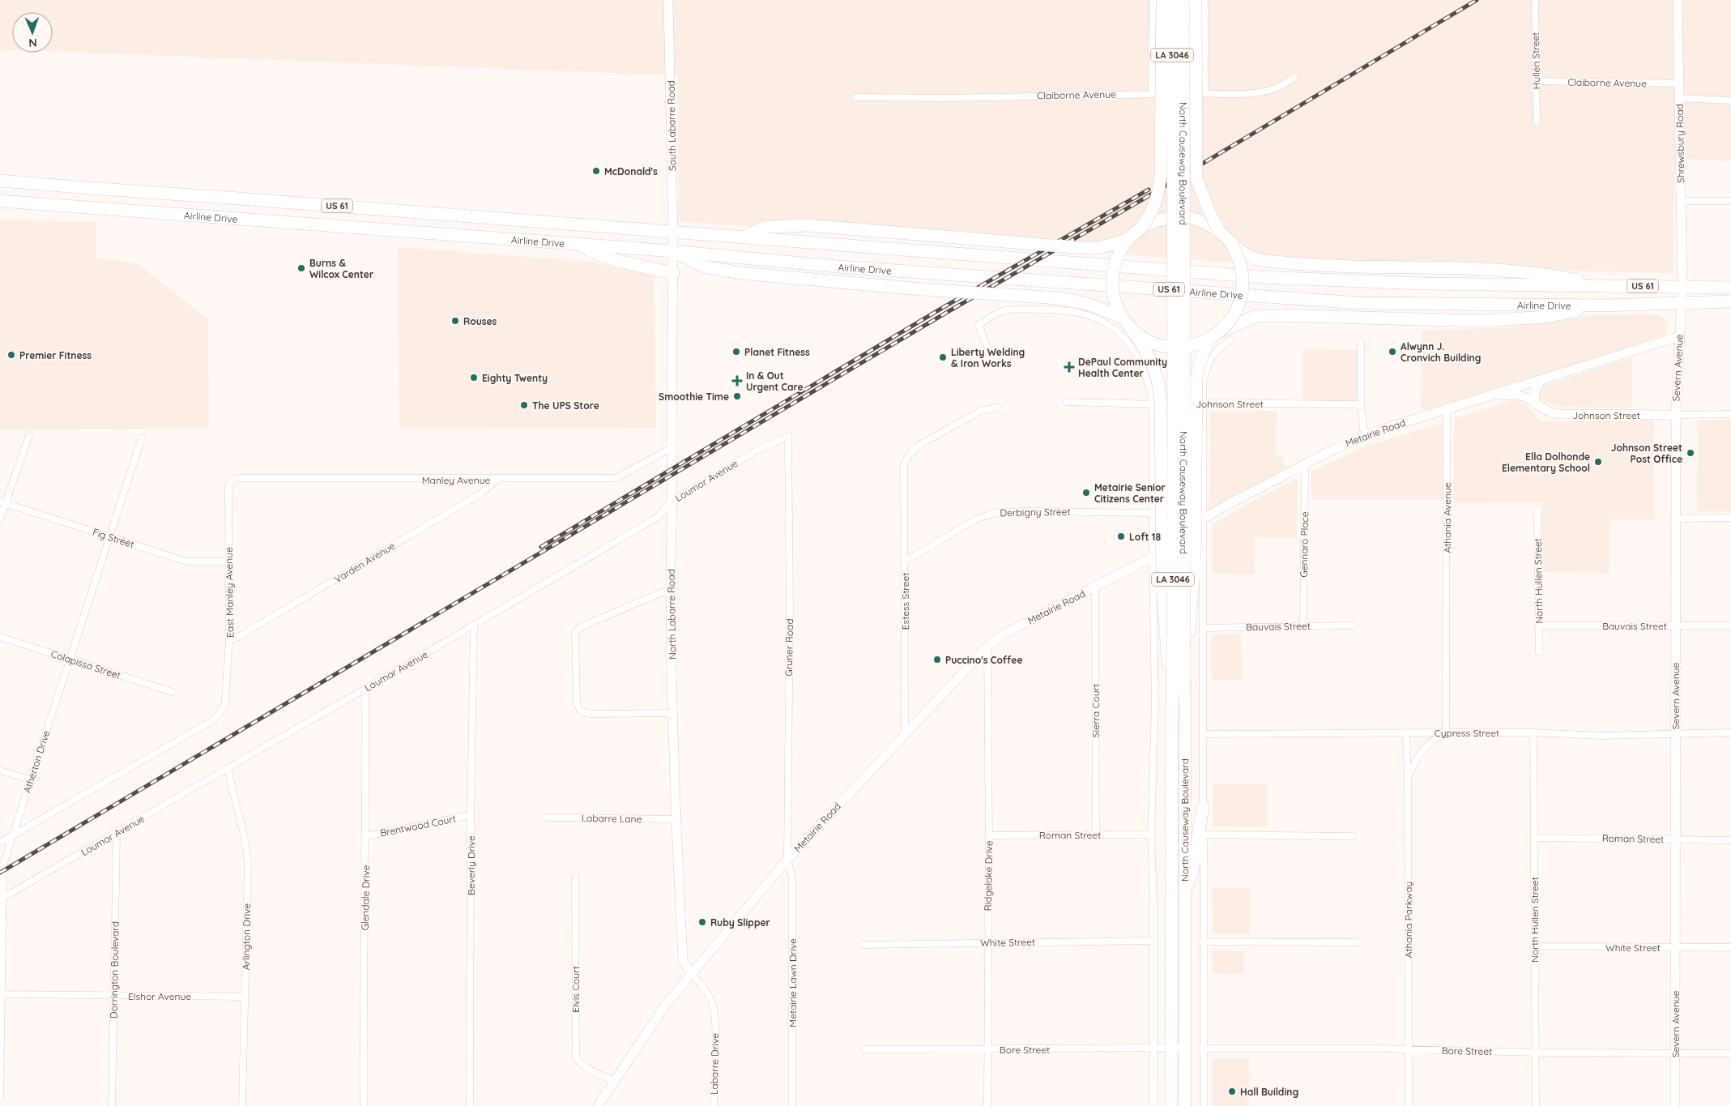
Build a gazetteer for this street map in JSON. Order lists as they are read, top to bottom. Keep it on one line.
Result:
{"streets":{"highway":["LA 3046","North Causeway Boulevard","US 61","Airline Drive"],"street":["Hullen Street","Claiborne Avenue","South Labarre Road","Shrewsbury Road","Severn Avenue","Johnson Street","Metairie Road","Manley Avenue","Loumor Avenue","Derbigny Street","Athania Avenue","Fig Street","Gennaro Place","Varden Avenue","North Hullen Street","East Manley Avenue","Estess Street","North Labarre Road","Bauvais Street","Gruner Road","Colapissa Street","Sierra Court","Cypress Street","Atherton Drive","Labarre Lane","Brentwood Court","Roman Street","Beverly Drive","Ridgelake Drive","Glendale Drive","Athania Parkway","Arlington Drive","White Street","Dorrington Boulevard","Metairie Lawn Drive","Elvis Court","Elshor Avenue","Bore Street","Labarre Drive"]},"crossings":[["Hullen Street","Claiborne Avenue"],["Claiborne Avenue","Shrewsbury Road"],["South Labarre Road","Airline Drive"],["South Labarre Road","North Labarre Road"],["Shrewsbury Road","Airline Drive"],["Shrewsbury Road","Severn Avenue"],["North Causeway Boulevard","Johnson Street"],["North Causeway Boulevard","Metairie Road"],["North Causeway Boulevard","Bauvais Street"],["North Causeway Boulevard","Cypress Street"],["North Causeway Boulevard","Bore Street"],["Airline Drive","Severn Avenue"],["Airline Drive","North Labarre Road"],["Severn Avenue","Johnson Street"],["Severn Avenue","Metairie Road"],["Severn Avenue","Bauvais Street"],["Severn Avenue","Cypress Street"],["Severn Avenue","Roman Street"],["Severn Avenue","White Street"],["Severn Avenue","Bore Street"],["Johnson Street","Metairie Road"],["Metairie Road","Athania Avenue"],["Metairie Road","Gennaro Place"],["Metairie Road","Estess Street"],["Metairie Road","North Labarre Road"],["Metairie Road","Gruner Road"],["Metairie Road","Sierra Court"],["Metairie Road","Ridgelake Drive"],["Metairie Road","Metairie Lawn Drive"],["Metairie Road","Elvis Court"],["Metairie Road","Labarre Drive"],["Manley Avenue","Varden Avenue"],["Manley Avenue","East Manley Avenue"],["Manley Avenue","North Labarre Road"],["Loumor Avenue","North Labarre Road"],["Loumor Avenue","Gruner Road"],["Loumor Avenue","Atherton Drive"],["Loumor Avenue","Beverly Drive"],["Loumor Avenue","Glendale Drive"],["Loumor Avenue","Arlington Drive"],["Loumor Avenue","Dorrington Boulevard"],["Derbigny Street","Estess Street"],["Athania Avenue","Cypress Street"],["Fig Street","East Manley Avenue"],["Fig Street","Atherton Drive"],["Gennaro Place","Bauvais Street"],["Varden Avenue","East Manley Avenue"],["North Hullen Street","Bauvais Street"],["North Hullen Street","Cypress Street"],["North Hullen Street","Roman Street"],["North Hullen Street","White Street"],["North Hullen Street","Bore Street"],["East Manley Avenue","Atherton Drive"],["North Labarre Road","Labarre Lane"],["North Labarre Road","Labarre Drive"],["Gruner Road","Metairie Lawn Drive"],["Colapissa Street","Atherton Drive"],["Sierra Court","Roman Street"],["Cypress Street","Athania Parkway"],["Atherton Drive","Elshor Avenue"],["Brentwood Court","Beverly Drive"],["Brentwood Court","Glendale Drive"],["Roman Street","Ridgelake Drive"],["Ridgelake Drive","White Street"],["Ridgelake Drive","Bore Street"],["Athania Parkway","Bore Street"],["Arlington Drive","Elshor Avenue"],["Dorrington Boulevard","Elshor Avenue"]],"places":{"other":["McDonald's","Burns & Wilcox Center","Rouses","Planet Fitness","Alwynn J. Cronvich Building","Premier Fitness","Liberty Welding & Iron Works","Eighty Twenty","Smoothie Time","The UPS Store","Johnson Street Post Office","Ella Dolhonde Elementary School","Metairie Senior Citizens Center","Loft 18","Puccino's Coffee","Ruby Slipper","Hall Building"],"health":["DePaul Community Health Center","In & Out Urgent Care"]},"north":"bottom"}
